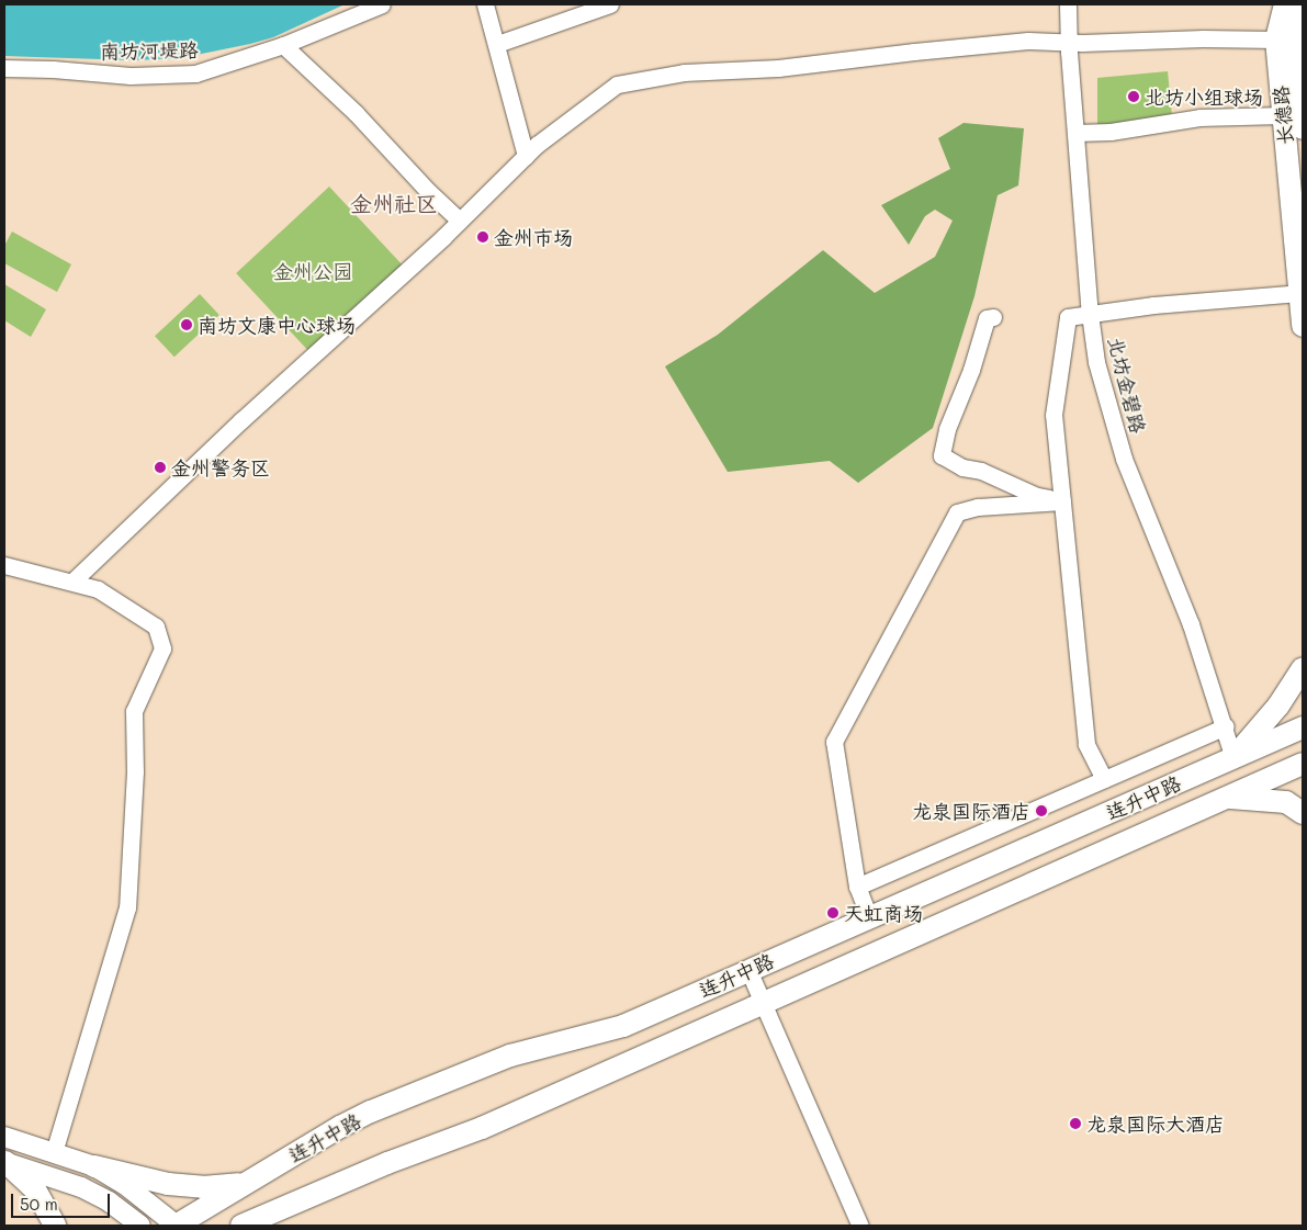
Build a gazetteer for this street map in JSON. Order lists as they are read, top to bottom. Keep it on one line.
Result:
{"streets":{"main road":["长德路","连升中路"],"street":["南坊河堤路","北坊金碧路"]},"crossings":[["北坊金碧路","连升中路"]],"districts":["金州社区"],"parks":["金州公园"],"places":["北坊小组球场","金州市场","南坊文康中心球场","金州警务区","龙泉国际酒店","天虹商场","龙泉国际大酒店"],"scale_bar":"50 m"}
